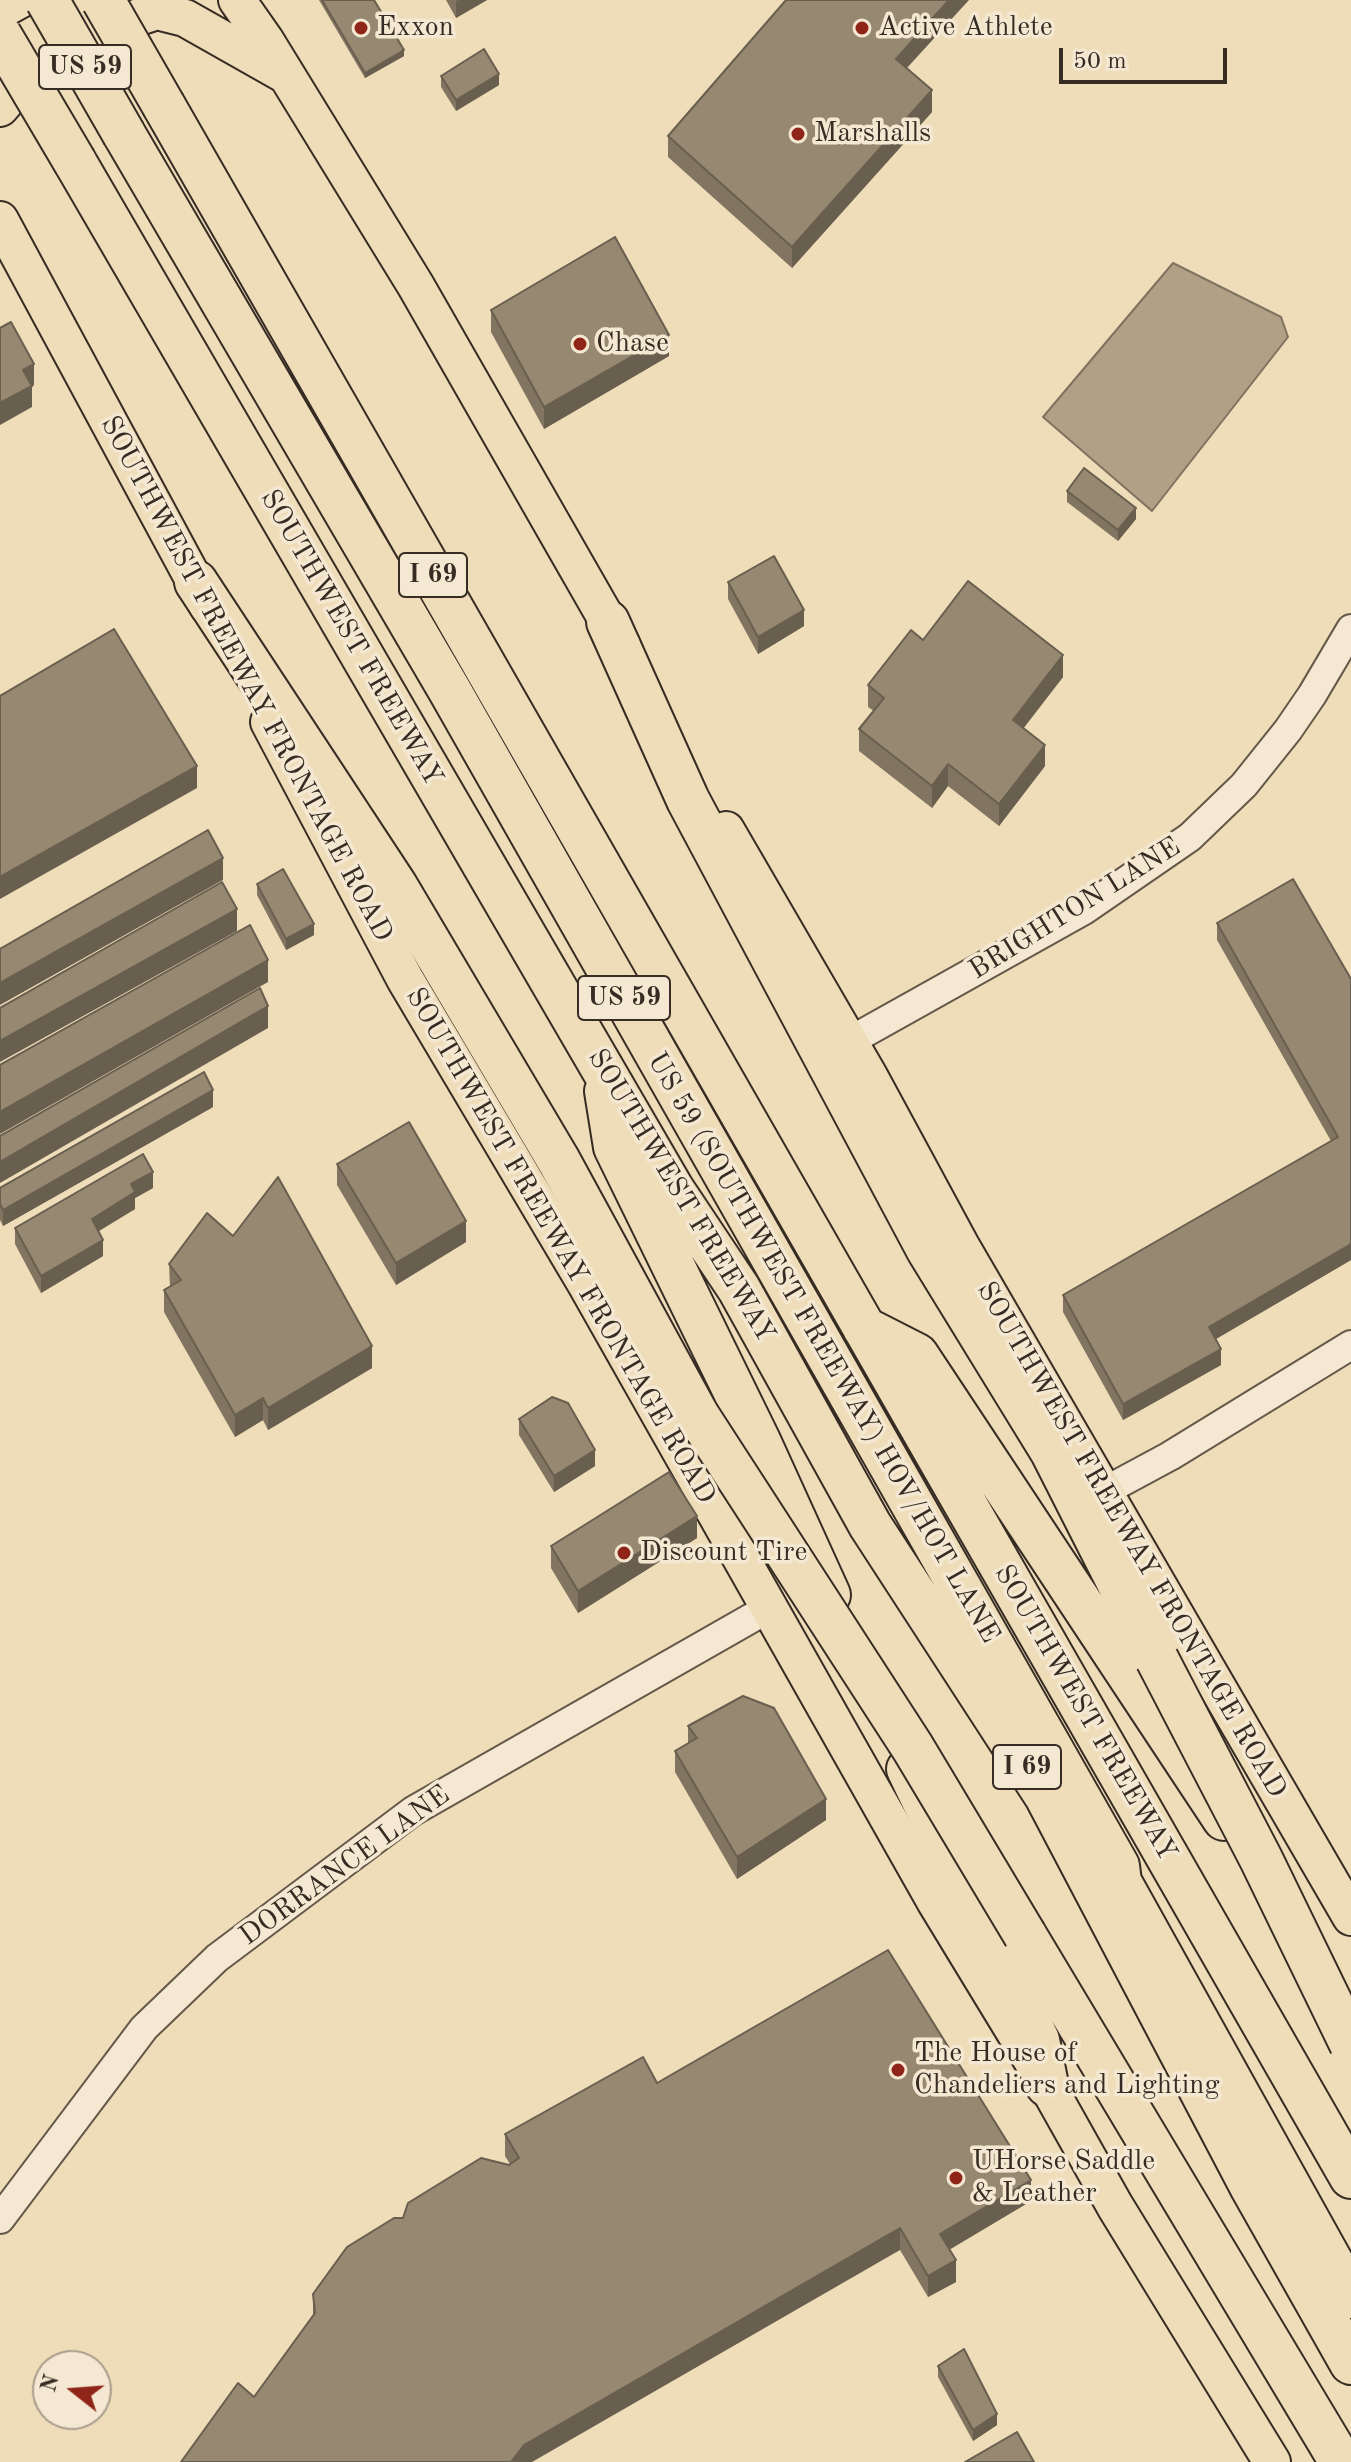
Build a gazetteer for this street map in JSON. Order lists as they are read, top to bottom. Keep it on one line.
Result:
{"streets":{"highway":["US 59","I 69","SOUTHWEST FREEWAY","US 59 (SOUTHWEST FREEWAY) HOV/HOT LANE"],"main road":["SOUTHWEST FREEWAY FRONTAGE ROAD"],"street":["BRIGHTON LANE","DORRANCE LANE"]},"crossings":[["SOUTHWEST FREEWAY","US 59 (SOUTHWEST FREEWAY) HOV/HOT LANE"],["SOUTHWEST FREEWAY FRONTAGE ROAD","BRIGHTON LANE"],["SOUTHWEST FREEWAY FRONTAGE ROAD","DORRANCE LANE"]],"places":["Exxon","Active Athlete","Marshalls","Chase","Discount Tire","The House of Chandeliers and Lighting","UHorse Saddle & Leather"],"scale_bar":"50 m","north":"left"}
